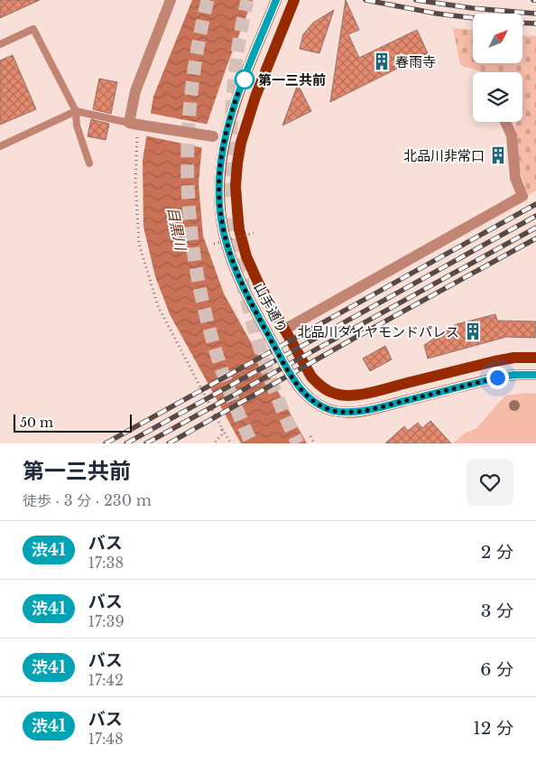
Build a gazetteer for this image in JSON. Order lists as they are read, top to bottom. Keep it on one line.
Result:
{"streets":{"main road":["山手通り"]},"water":["目黒川"],"places":{"building":["春雨寺","北品川非常口","北品川ダイヤモンドパレス"],"other":["第一三共前"]},"lines":["bus line 渋41"],"scale_bar":"50 m","north":"top right","page":{"scale":"50 m","heading":["第一三共前","徒歩 · 3 分 · 230 m"],"list":[{"mark":"渋41","name":"バス","note":"17:38","value":"2 分"},{"mark":"渋41","name":"バス","note":"17:39","value":"3 分"},{"mark":"渋41","name":"バス","note":"17:42","value":"6 分"},{"mark":"渋41","name":"バス","note":"17:48","value":"12 分"}]}}
